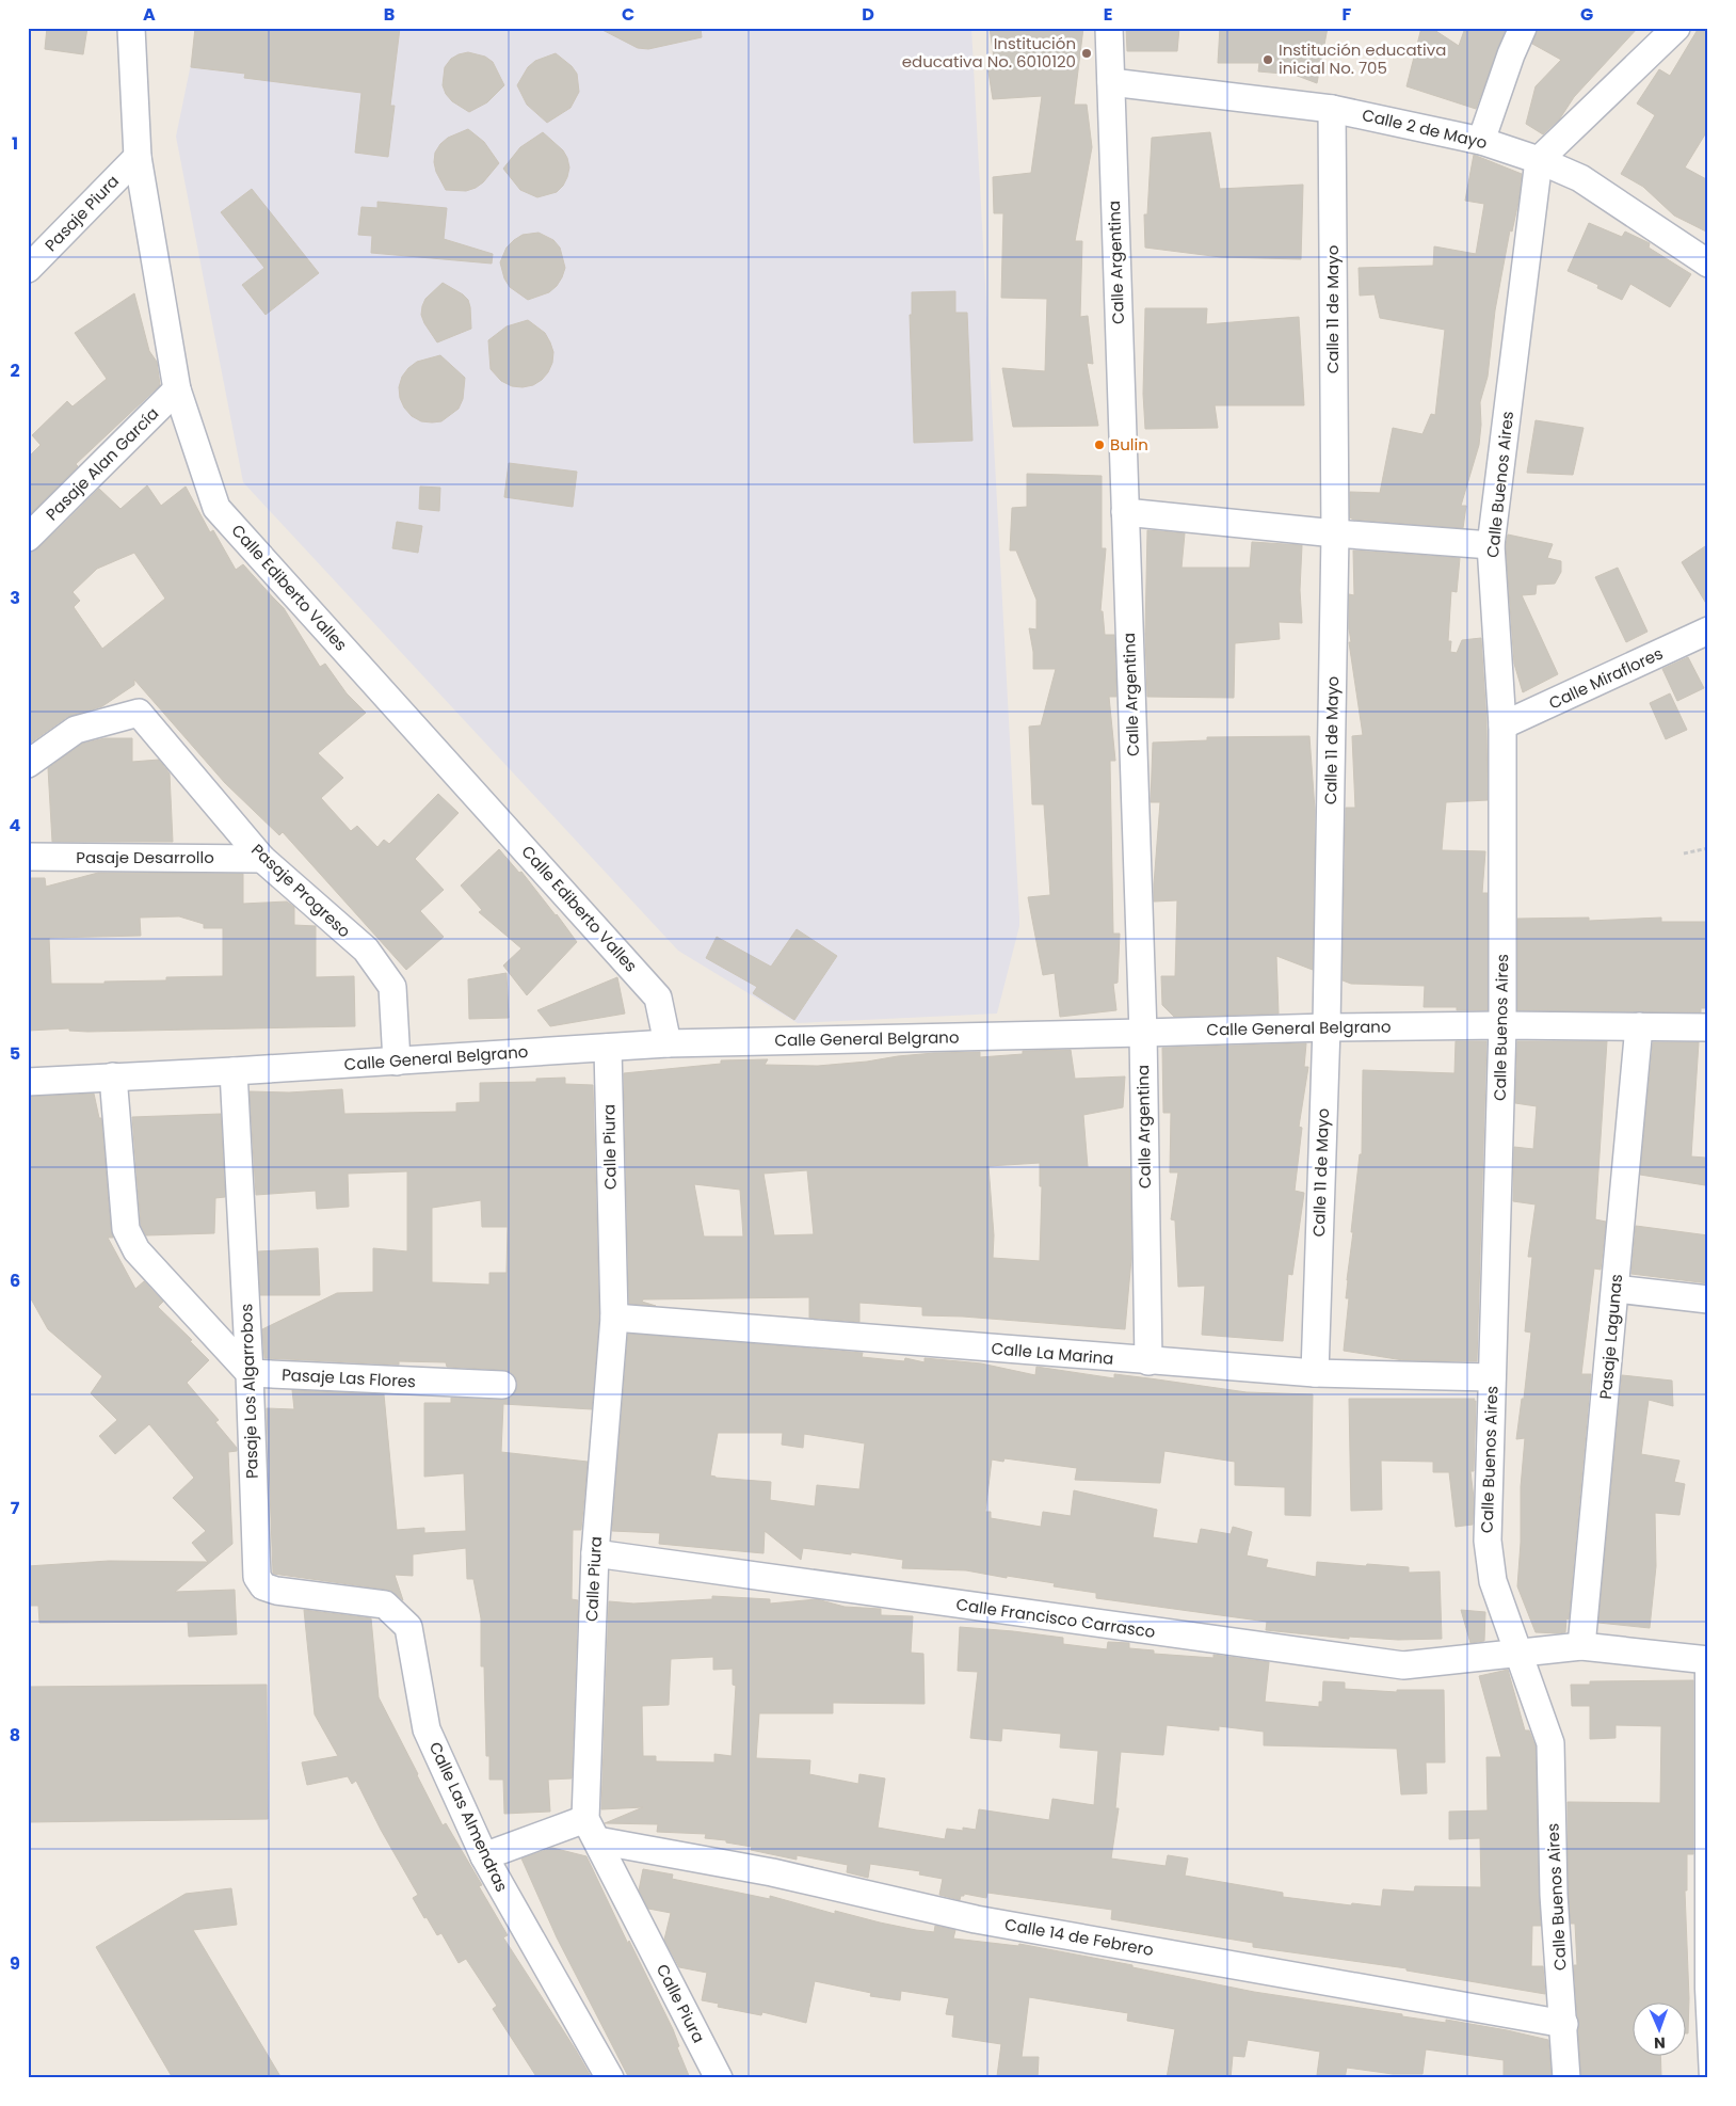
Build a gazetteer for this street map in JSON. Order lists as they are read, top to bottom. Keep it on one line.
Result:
{"streets":{"street":["Calle 2 de Mayo","Pasaje Piura","Calle Argentina","Calle 11 de Mayo","Pasaje Alan García","Calle Buenos Aires","Calle Ediberto Valles","Calle Miraflores","Pasaje Desarrollo","Pasaje Progreso","Calle General Belgrano","Calle Piura","Pasaje Lagunas","Calle La Marina","Pasaje Las Flores","Pasaje Los Algarrobos","Calle Francisco Carrasco","Calle Las Almendras","Calle 14 de Febrero"]},"crossings":[["Calle 2 de Mayo","Calle Argentina"],["Calle 2 de Mayo","Calle 11 de Mayo"],["Calle 2 de Mayo","Calle Buenos Aires"],["Pasaje Piura","Calle Ediberto Valles"],["Calle Argentina","Calle General Belgrano"],["Calle Argentina","Calle La Marina"],["Calle 11 de Mayo","Calle General Belgrano"],["Calle 11 de Mayo","Calle La Marina"],["Pasaje Alan García","Calle Ediberto Valles"],["Calle Buenos Aires","Calle Miraflores"],["Calle Buenos Aires","Calle General Belgrano"],["Calle Buenos Aires","Calle La Marina"],["Calle Buenos Aires","Calle Francisco Carrasco"],["Calle Buenos Aires","Calle 14 de Febrero"],["Calle Ediberto Valles","Calle General Belgrano"],["Pasaje Desarrollo","Pasaje Progreso"],["Pasaje Progreso","Calle General Belgrano"],["Calle General Belgrano","Calle Piura"],["Calle General Belgrano","Pasaje Lagunas"],["Calle General Belgrano","Pasaje Los Algarrobos"],["Calle Piura","Calle La Marina"],["Calle Piura","Calle Francisco Carrasco"],["Calle Piura","Calle 14 de Febrero"],["Pasaje Lagunas","Calle Francisco Carrasco"],["Pasaje Las Flores","Pasaje Los Algarrobos"],["Pasaje Los Algarrobos","Calle Las Almendras"]],"places":["Institución educativa No. 6010120","Institución educativa inicial No. 705","Bulin"],"north":"bottom","grid":{"columns":["A","B","C","D","E","F","G"],"rows":["1","2","3","4","5","6","7","8","9"]}}
